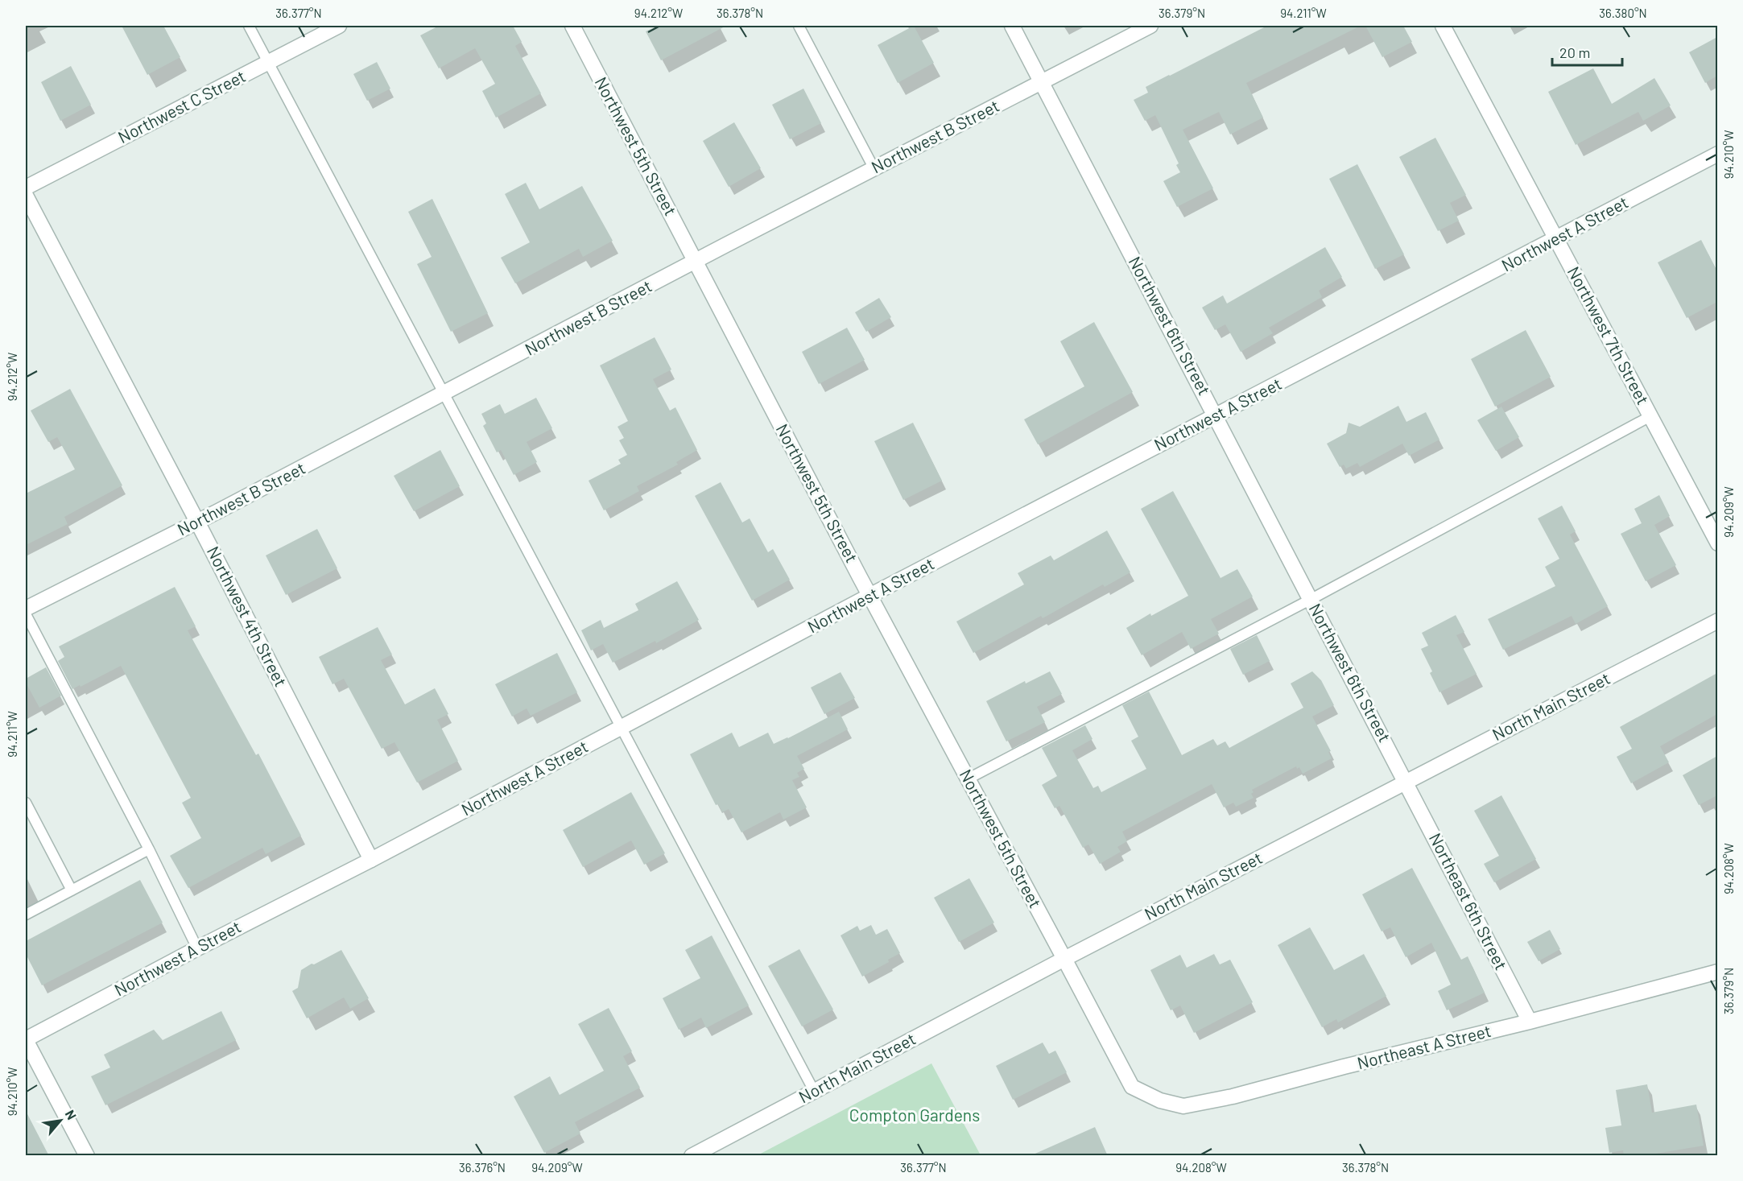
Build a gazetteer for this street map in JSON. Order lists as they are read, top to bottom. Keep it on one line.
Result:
{"streets":{"street":["Northwest C Street","Northwest B Street","Northwest 5th Street","Northwest A Street","Northwest 6th Street","Northwest 7th Street","Northwest 4th Street","North Main Street","Northeast 6th Street","Northeast A Street"]},"crossings":[["Northwest B Street","Northwest 5th Street"],["Northwest B Street","Northwest 6th Street"],["Northwest B Street","Northwest 4th Street"],["Northwest 5th Street","Northwest A Street"],["Northwest 5th Street","North Main Street"],["Northwest 5th Street","Northeast A Street"],["Northwest A Street","Northwest 6th Street"],["Northwest A Street","Northwest 7th Street"],["Northwest A Street","Northwest 4th Street"],["Northwest 6th Street","North Main Street"],["Northwest 6th Street","Northeast 6th Street"],["North Main Street","Northeast 6th Street"],["Northeast 6th Street","Northeast A Street"]],"parks":["Compton Gardens"],"scale_bar":"20 m","north":"top right","coordinates":["36.377°N","94.212°W","36.378°N","36.379°N","94.211°W","36.380°N","94.210°W","94.209°W","94.208°W","36.376°N"]}
